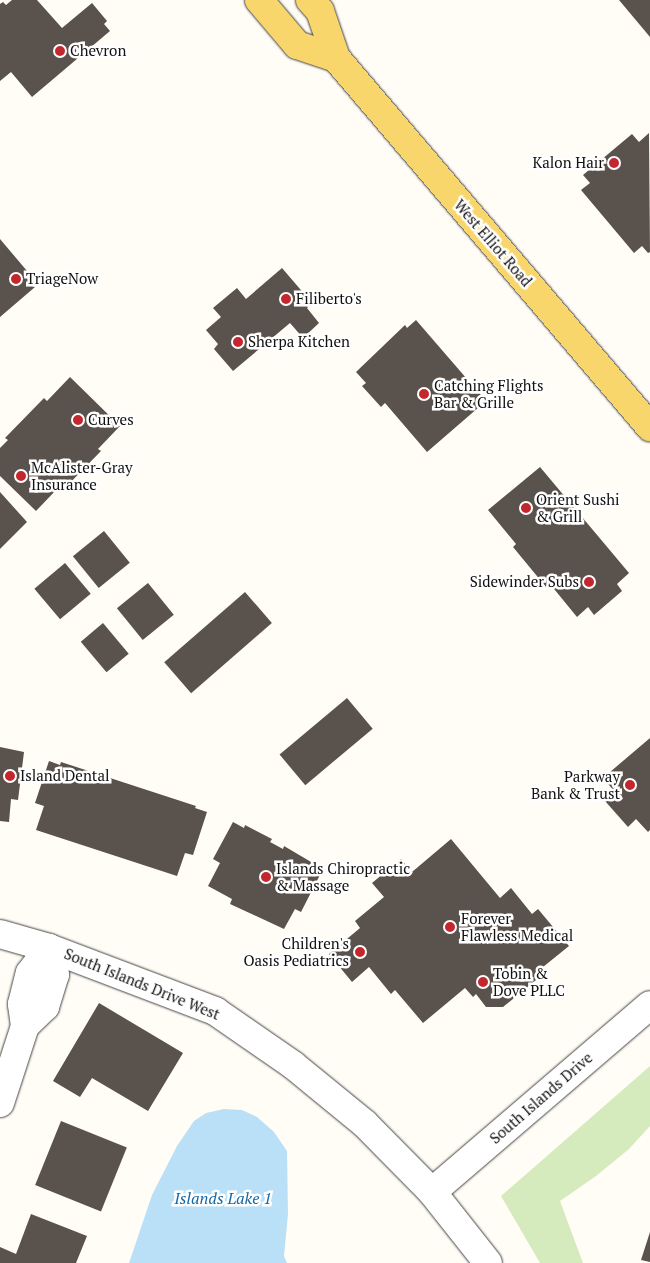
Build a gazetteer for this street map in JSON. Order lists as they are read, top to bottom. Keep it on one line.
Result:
{"streets":{"main road":["West Elliot Road"],"street":["South Islands Drive West","South Islands Drive"]},"crossings":[["South Islands Drive West","South Islands Drive"]],"water":["Islands Lake 1"],"places":["Chevron","Kalon Hair","TriageNow","Filiberto's","Sherpa Kitchen","Catching Flights Bar & Grille","Curves","McAlister-Gray Insurance","Orient Sushi & Grill","Sidewinder Subs","Island Dental","Parkway Bank & Trust","Islands Chiropractic & Massage","Forever Flawless Medical","Children's Oasis Pediatrics","Tobin & Dove PLLC"]}
